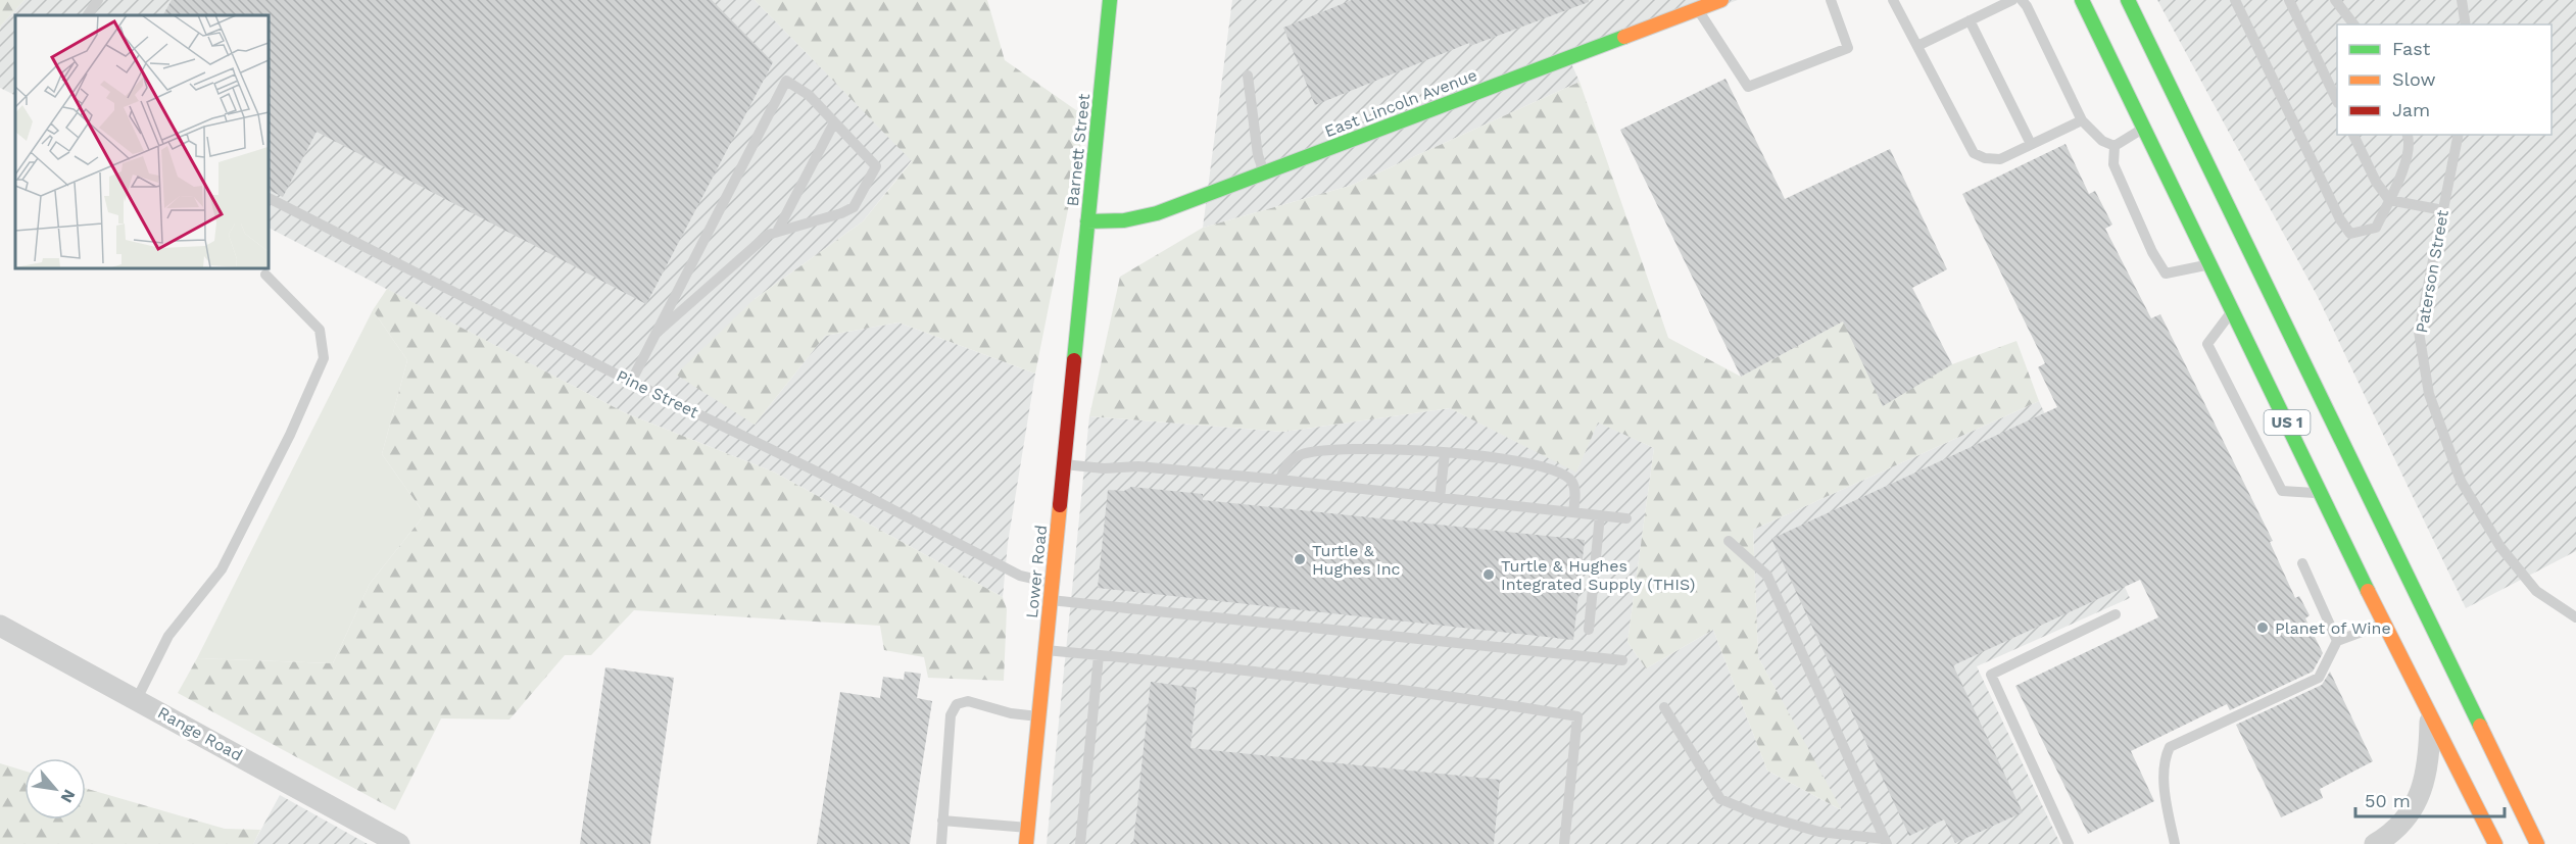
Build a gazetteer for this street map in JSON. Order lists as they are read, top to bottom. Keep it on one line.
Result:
{"streets":{"main road":["East Lincoln Avenue","Barnett Street","US 1","Lower Road"],"street":["Range Road"],"lane":["Paterson Street","Pine Street"]},"crossings":[["East Lincoln Avenue","Barnett Street"],["Barnett Street","Lower Road"],["Pine Street","Lower Road"]],"places":["Turtle & Hughes Inc","Turtle & Hughes Integrated Supply (THIS)","Planet of Wine"],"legend":["Fast","Slow","Jam"],"scale_bar":"50 m","north":"bottom right"}
